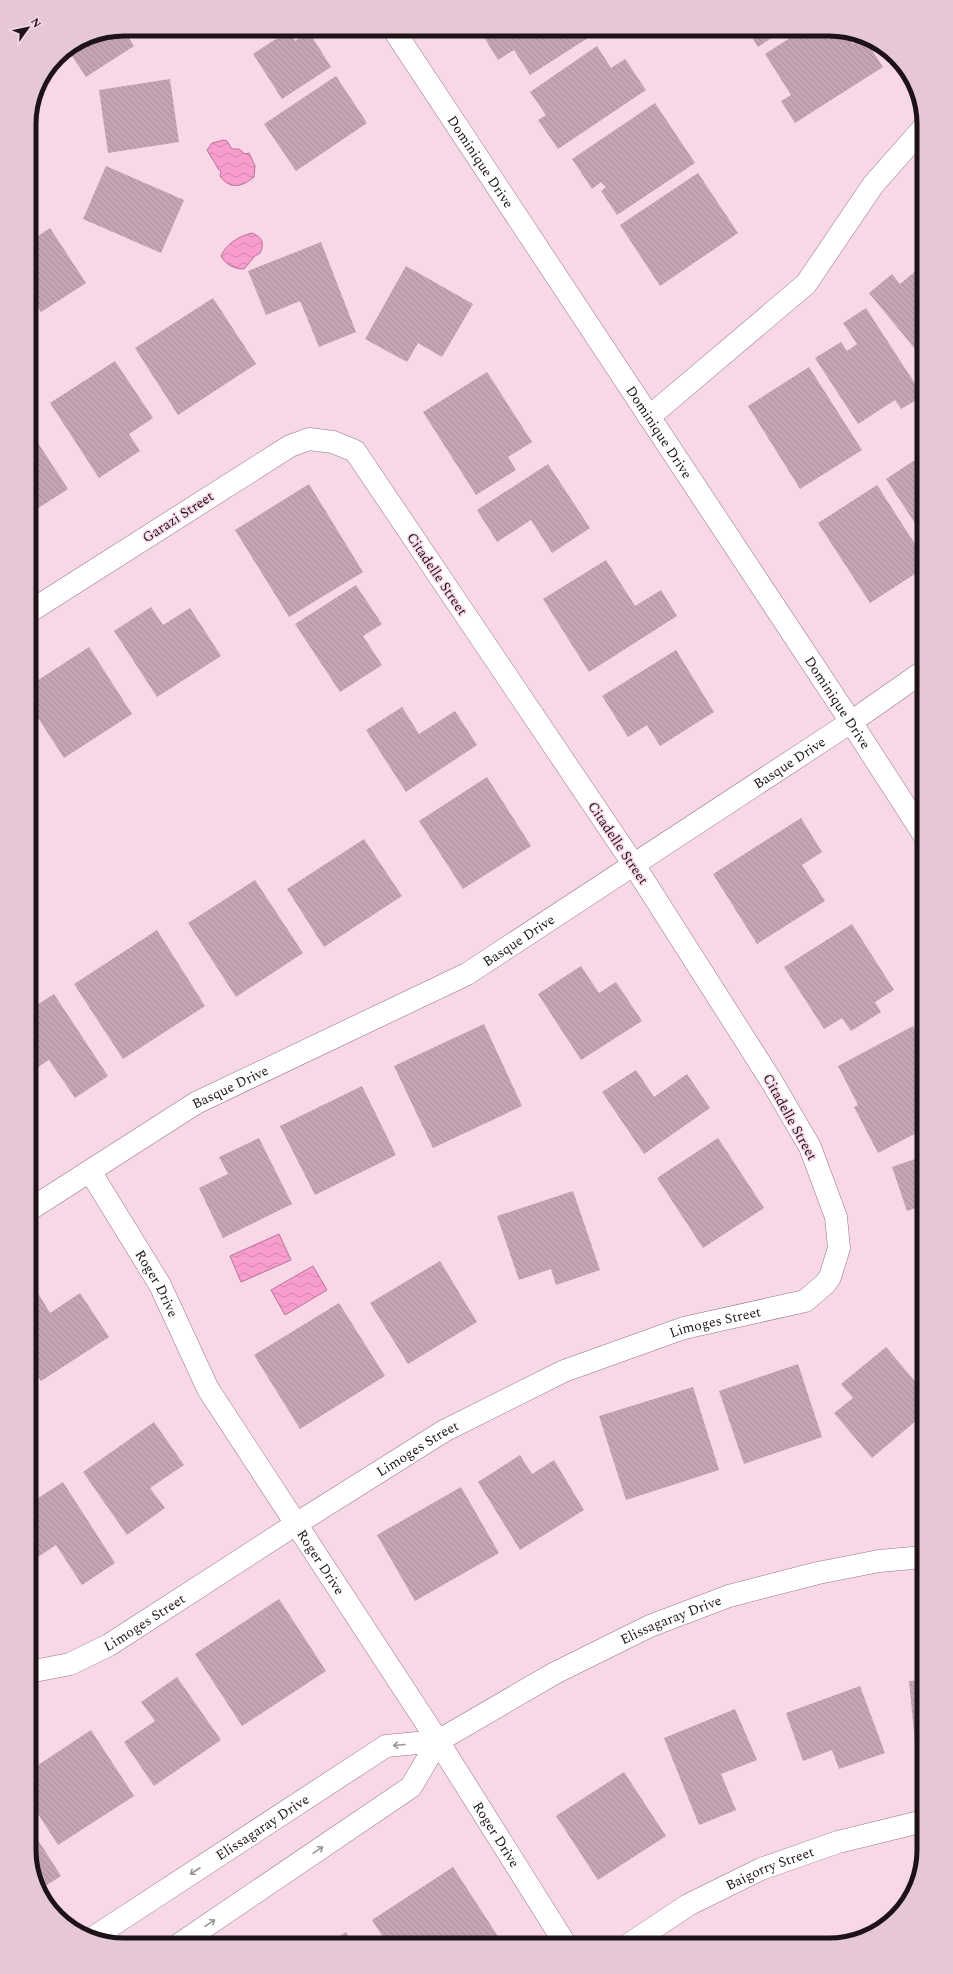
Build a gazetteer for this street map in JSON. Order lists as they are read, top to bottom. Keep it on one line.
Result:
{"streets":{"street":["Dominique Drive","Garazi Street","Citadelle Street","Basque Drive","Roger Drive","Limoges Street","Elissagaray Drive","Baigorry Street"]},"crossings":[["Dominique Drive","Basque Drive"],["Garazi Street","Citadelle Street"],["Citadelle Street","Basque Drive"],["Citadelle Street","Limoges Street"],["Basque Drive","Roger Drive"],["Roger Drive","Limoges Street"],["Roger Drive","Elissagaray Drive"]],"north":"top right"}
